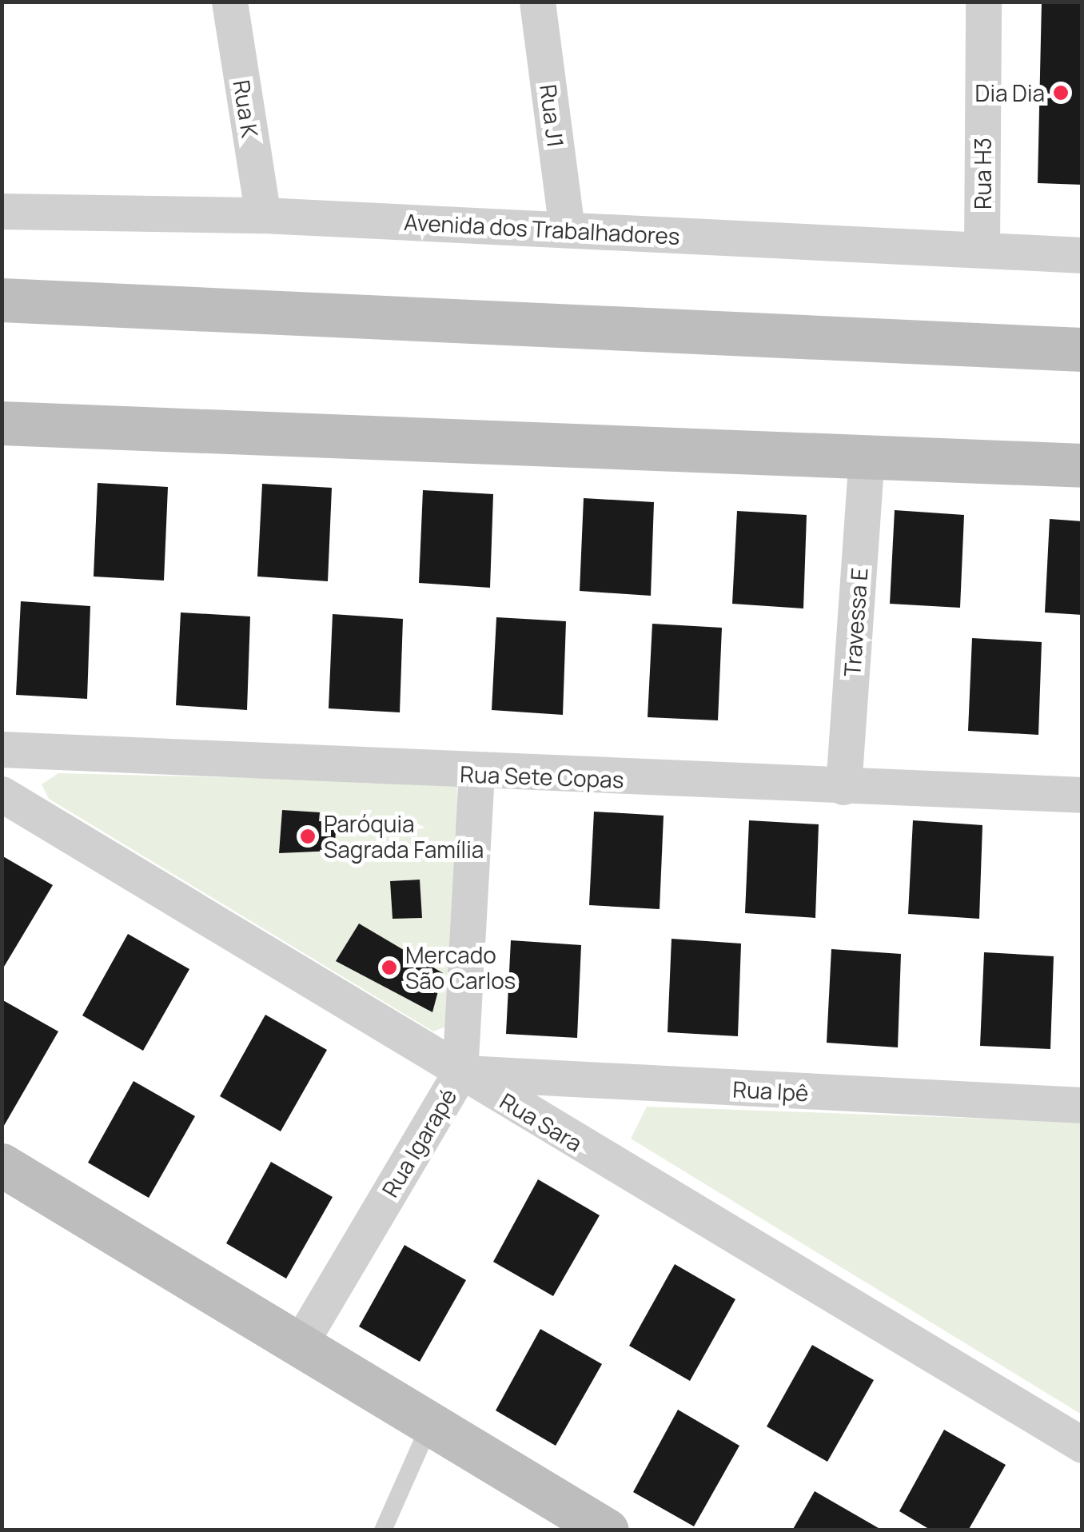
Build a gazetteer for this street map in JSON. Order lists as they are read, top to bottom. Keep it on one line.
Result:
{"streets":{"street":["Rua K","Rua J1","Rua H3","Avenida dos Trabalhadores","Travessa E","Rua Sete Copas","Rua Ipê","Rua Sara","Rua Igarapé"]},"crossings":[["Rua K","Avenida dos Trabalhadores"],["Rua J1","Avenida dos Trabalhadores"],["Rua H3","Avenida dos Trabalhadores"],["Travessa E","Rua Sete Copas"],["Rua Sete Copas","Rua Igarapé"],["Rua Ipê","Rua Sara"],["Rua Ipê","Rua Igarapé"],["Rua Sara","Rua Igarapé"]],"places":["Dia Dia","Paróquia Sagrada Família","Mercado São Carlos"]}
